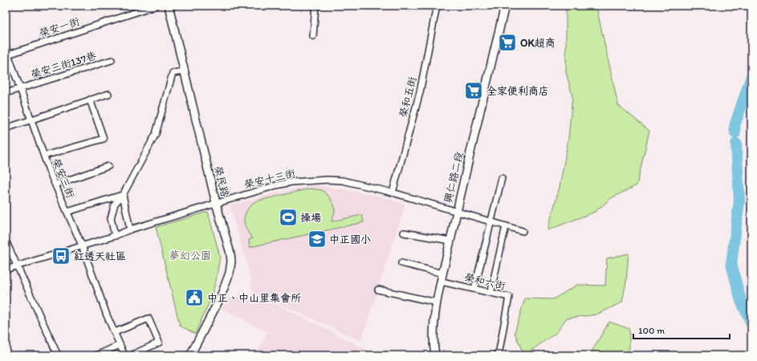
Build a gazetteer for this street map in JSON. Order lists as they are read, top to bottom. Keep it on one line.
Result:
{"streets":{"street":["榮安一街","榮安三街137巷","榮和五街","興仁路二段","榮安三街","榮安十三街","榮民路","榮和六街"]},"crossings":[["榮安一街","榮安三街"],["榮安三街137巷","榮安三街"],["榮和五街","榮安十三街"],["興仁路二段","榮安十三街"],["興仁路二段","榮和六街"],["榮安三街","榮安十三街"],["榮安十三街","榮民路"]],"parks":["夢幻公園"],"places":{"supermarket":["OK超商","全家便利商店"],"sports":["操場"],"school or university":["中正國小"],"bus stop":["紅透天社區"],"public building":["中正、中山里集會所"]},"scale_bar":"100 m"}
